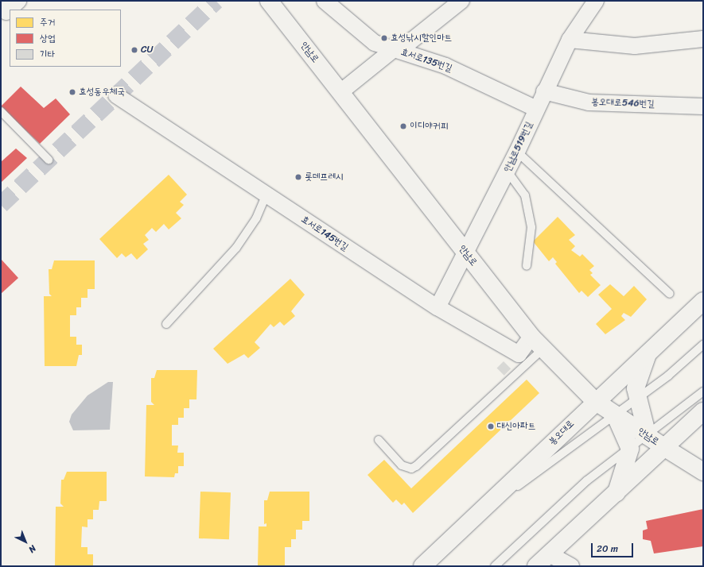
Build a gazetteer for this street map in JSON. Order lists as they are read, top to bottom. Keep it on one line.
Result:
{"streets":{"main road":["안남로","봉오대로"],"street":["효서로135번길","봉오대로546번길","안남로519번길","효서로145번길"]},"crossings":[["안남로","안남로519번길"],["안남로","효서로145번길"],["안남로","봉오대로"],["효서로135번길","안남로519번길"],["봉오대로546번길","안남로519번길"],["안남로519번길","효서로145번길"]],"places":["효성낚시할인마트","CU","효성동우체국","이디야커피","롯데프레시","대신아파트"],"legend":["주거","상업","기타"],"scale_bar":"20 m","north":"bottom right"}
